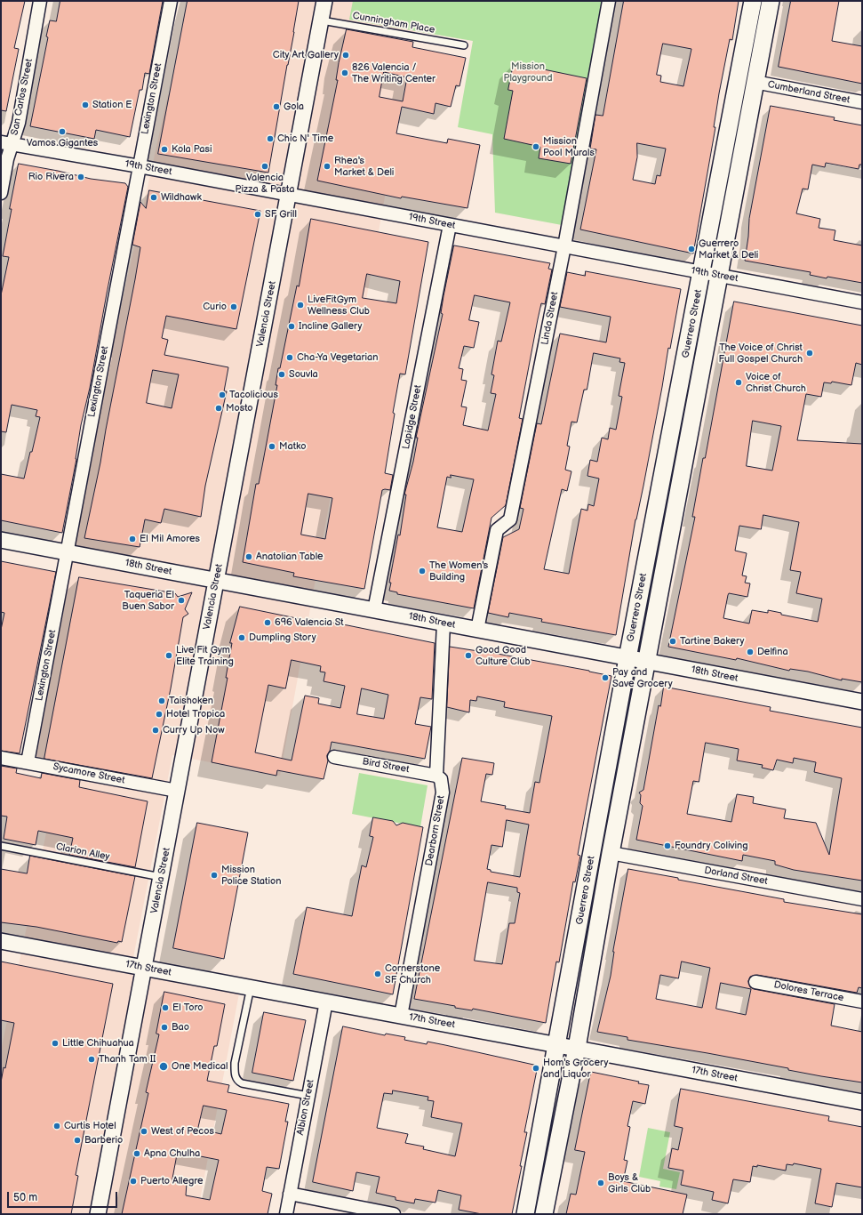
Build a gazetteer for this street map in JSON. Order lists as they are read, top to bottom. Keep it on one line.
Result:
{"streets":{"main road":["Guerrero Street"],"street":["Cumberland Street","San Carlos Street","Lexington Street","19th Street","Valencia Street","Linda Street","Lapidge Street","18th Street","Bird Street","Sycamore Street","Dearborn Street","Dorland Street","17th Street","Dolores Terrace","Albion Street"],"lane":["Cunningham Place","Clarion Alley"]},"crossings":[["Cunningham Place","Valencia Street"],["Cumberland Street","Guerrero Street"],["San Carlos Street","19th Street"],["Lexington Street","19th Street"],["Lexington Street","18th Street"],["Lexington Street","Sycamore Street"],["19th Street","Valencia Street"],["19th Street","Linda Street"],["19th Street","Guerrero Street"],["19th Street","Lapidge Street"],["Valencia Street","18th Street"],["Valencia Street","Sycamore Street"],["Valencia Street","Clarion Alley"],["Valencia Street","17th Street"],["Linda Street","18th Street"],["Guerrero Street","18th Street"],["Guerrero Street","Dorland Street"],["Guerrero Street","17th Street"],["Lapidge Street","18th Street"],["18th Street","Dearborn Street"],["Bird Street","Dearborn Street"],["Dearborn Street","17th Street"],["17th Street","Albion Street"]],"parks":["Mission Playground"],"places":["City Art Gallery","826 Valencia / The Writing Center","Station E","Gola","Vamos Gigantes","Chic N' Time","Mission Pool Murals","Kola Pasi","Valencia Pizza & Pasta","Rhea's Market & Deli","Rio Rivera","Wildhawk","SF Grill","Guerrero Market & Deli","LiveFitGym Wellness Club","Curio","Incline Gallery","The Voice of Christ Full Gospel Church","Cha-Ya Vegetarian","Souvla","Voice of Christ Church","Tacolicious","Mosto","Matko","El Mil Amores","Anatolian Table","The Women's Building","Taqueria El Buen Sabor","696 Valencia St","Dumpling Story","Tartine Bakery","Delfina","Live Fit Gym Elite Training","Good Good Culture Club","Pay and Save Grocery","Taishoken","Hotel Tropica","Curry Up Now","Foundry Coliving","Mission Police Station","Cornerstone SF Church","El Toro","Bao","Little Chihuahua","Thanh Tam II","One Medical","Hom's Grocery and Liquor","Curtis Hotel","West of Pecos","Barberio","Apna Chulha","Puerto Allegre","Boys & Girls Club"],"scale_bar":"50 m"}
